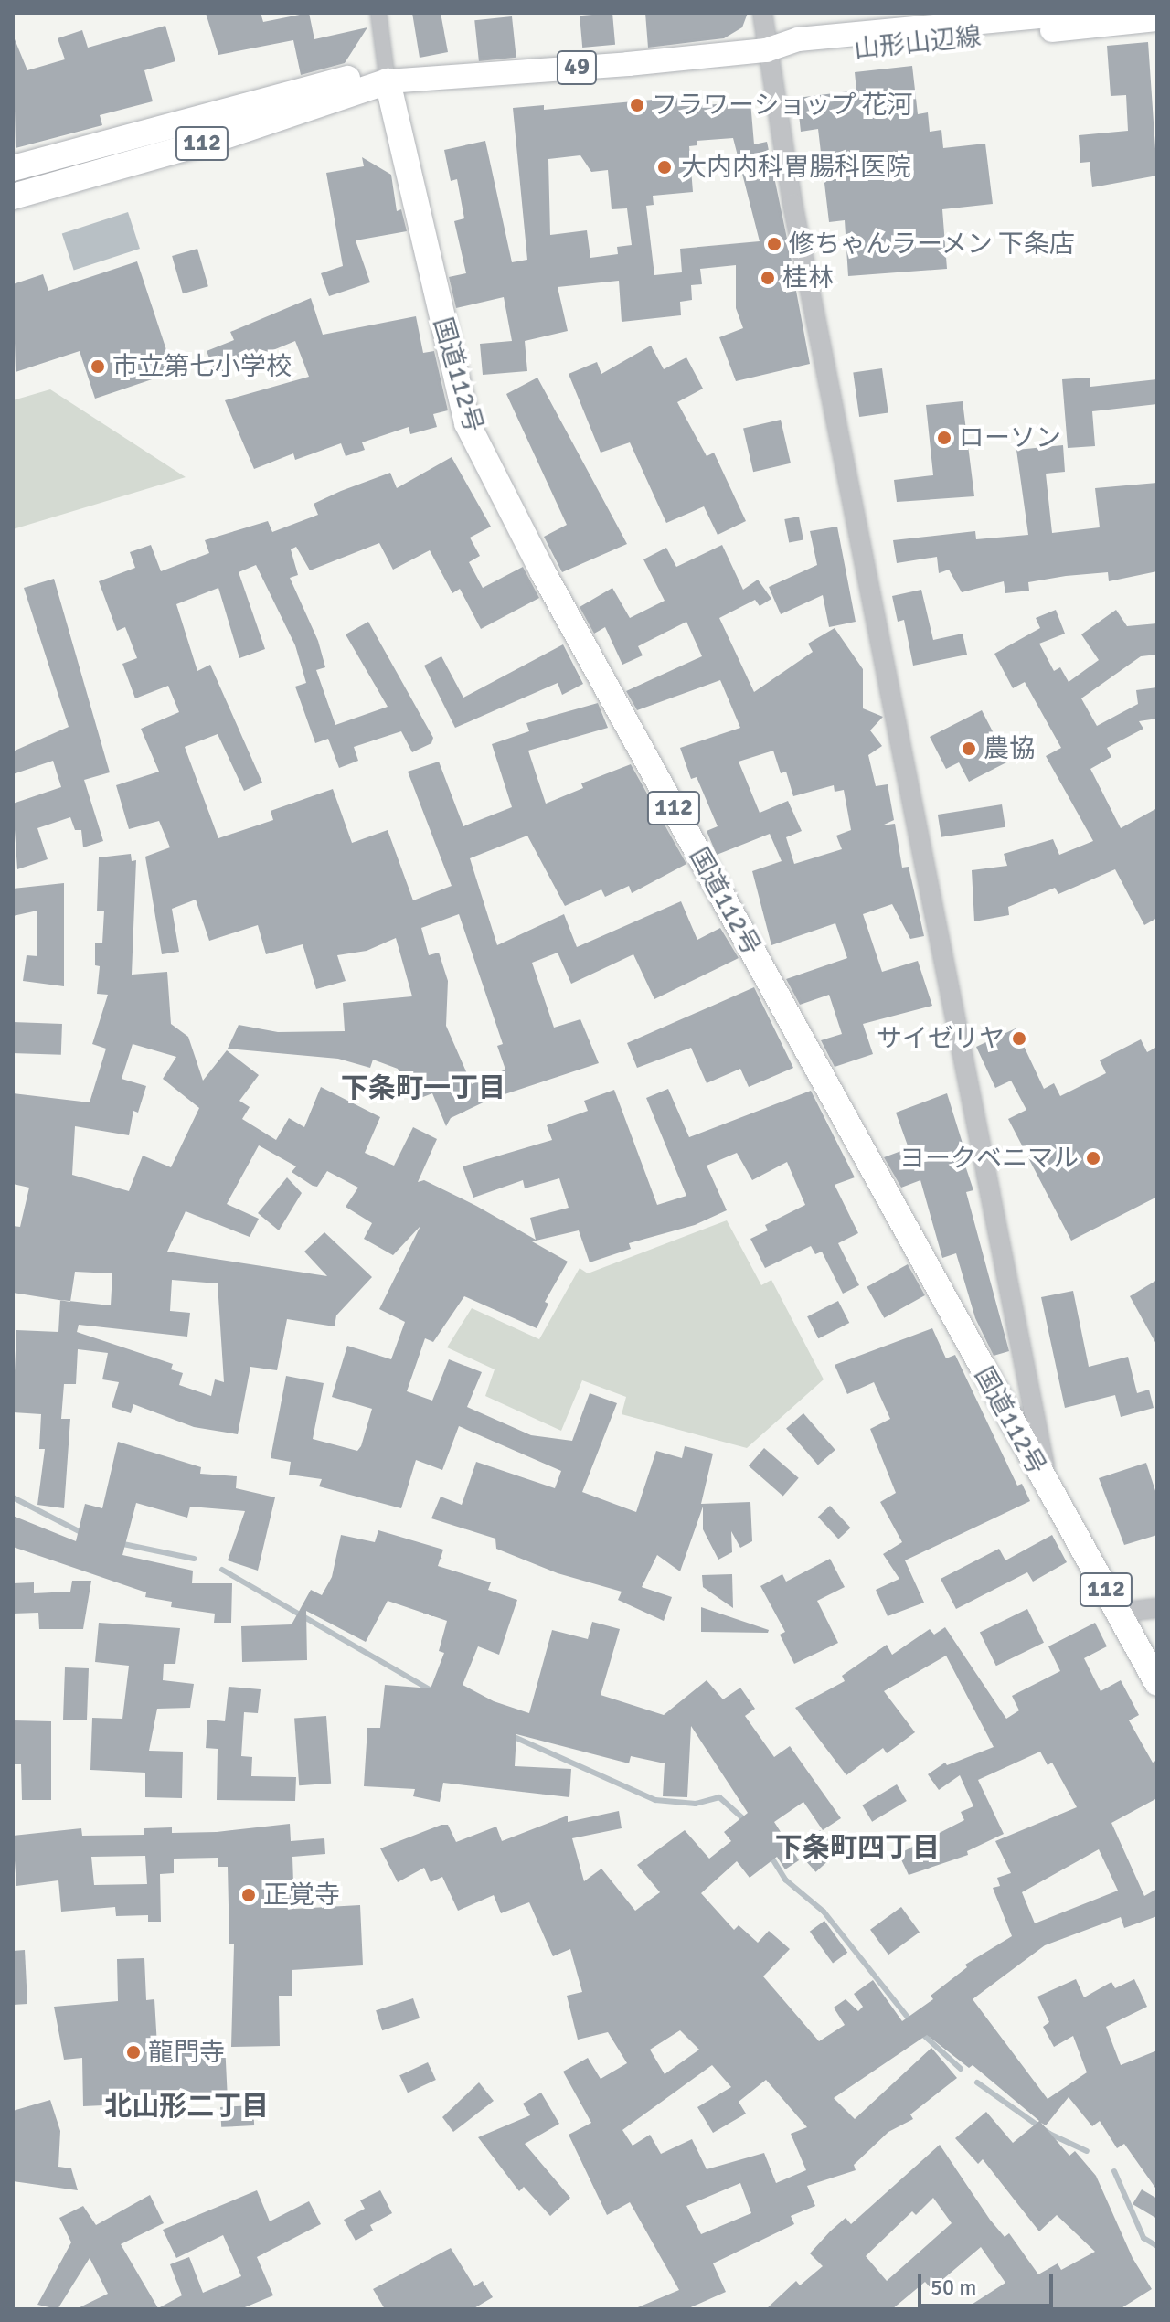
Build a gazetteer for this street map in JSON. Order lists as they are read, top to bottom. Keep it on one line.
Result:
{"streets":{"highway":["112","国道112号"],"main road":["山形山辺線","49"]},"crossings":[["山形山辺線","112"],["山形山辺線","国道112号"],["112","国道112号"]],"districts":["下条町一丁目","下条町四丁目","北山形二丁目"],"places":["フラワーショップ 花河","大内内科胃腸科医院","修ちゃんラーメン 下条店","桂林","市立第七小学校","ローソン","農協","サイゼリヤ","ヨークベニマル","正覚寺","龍門寺"],"scale_bar":"50 m"}
